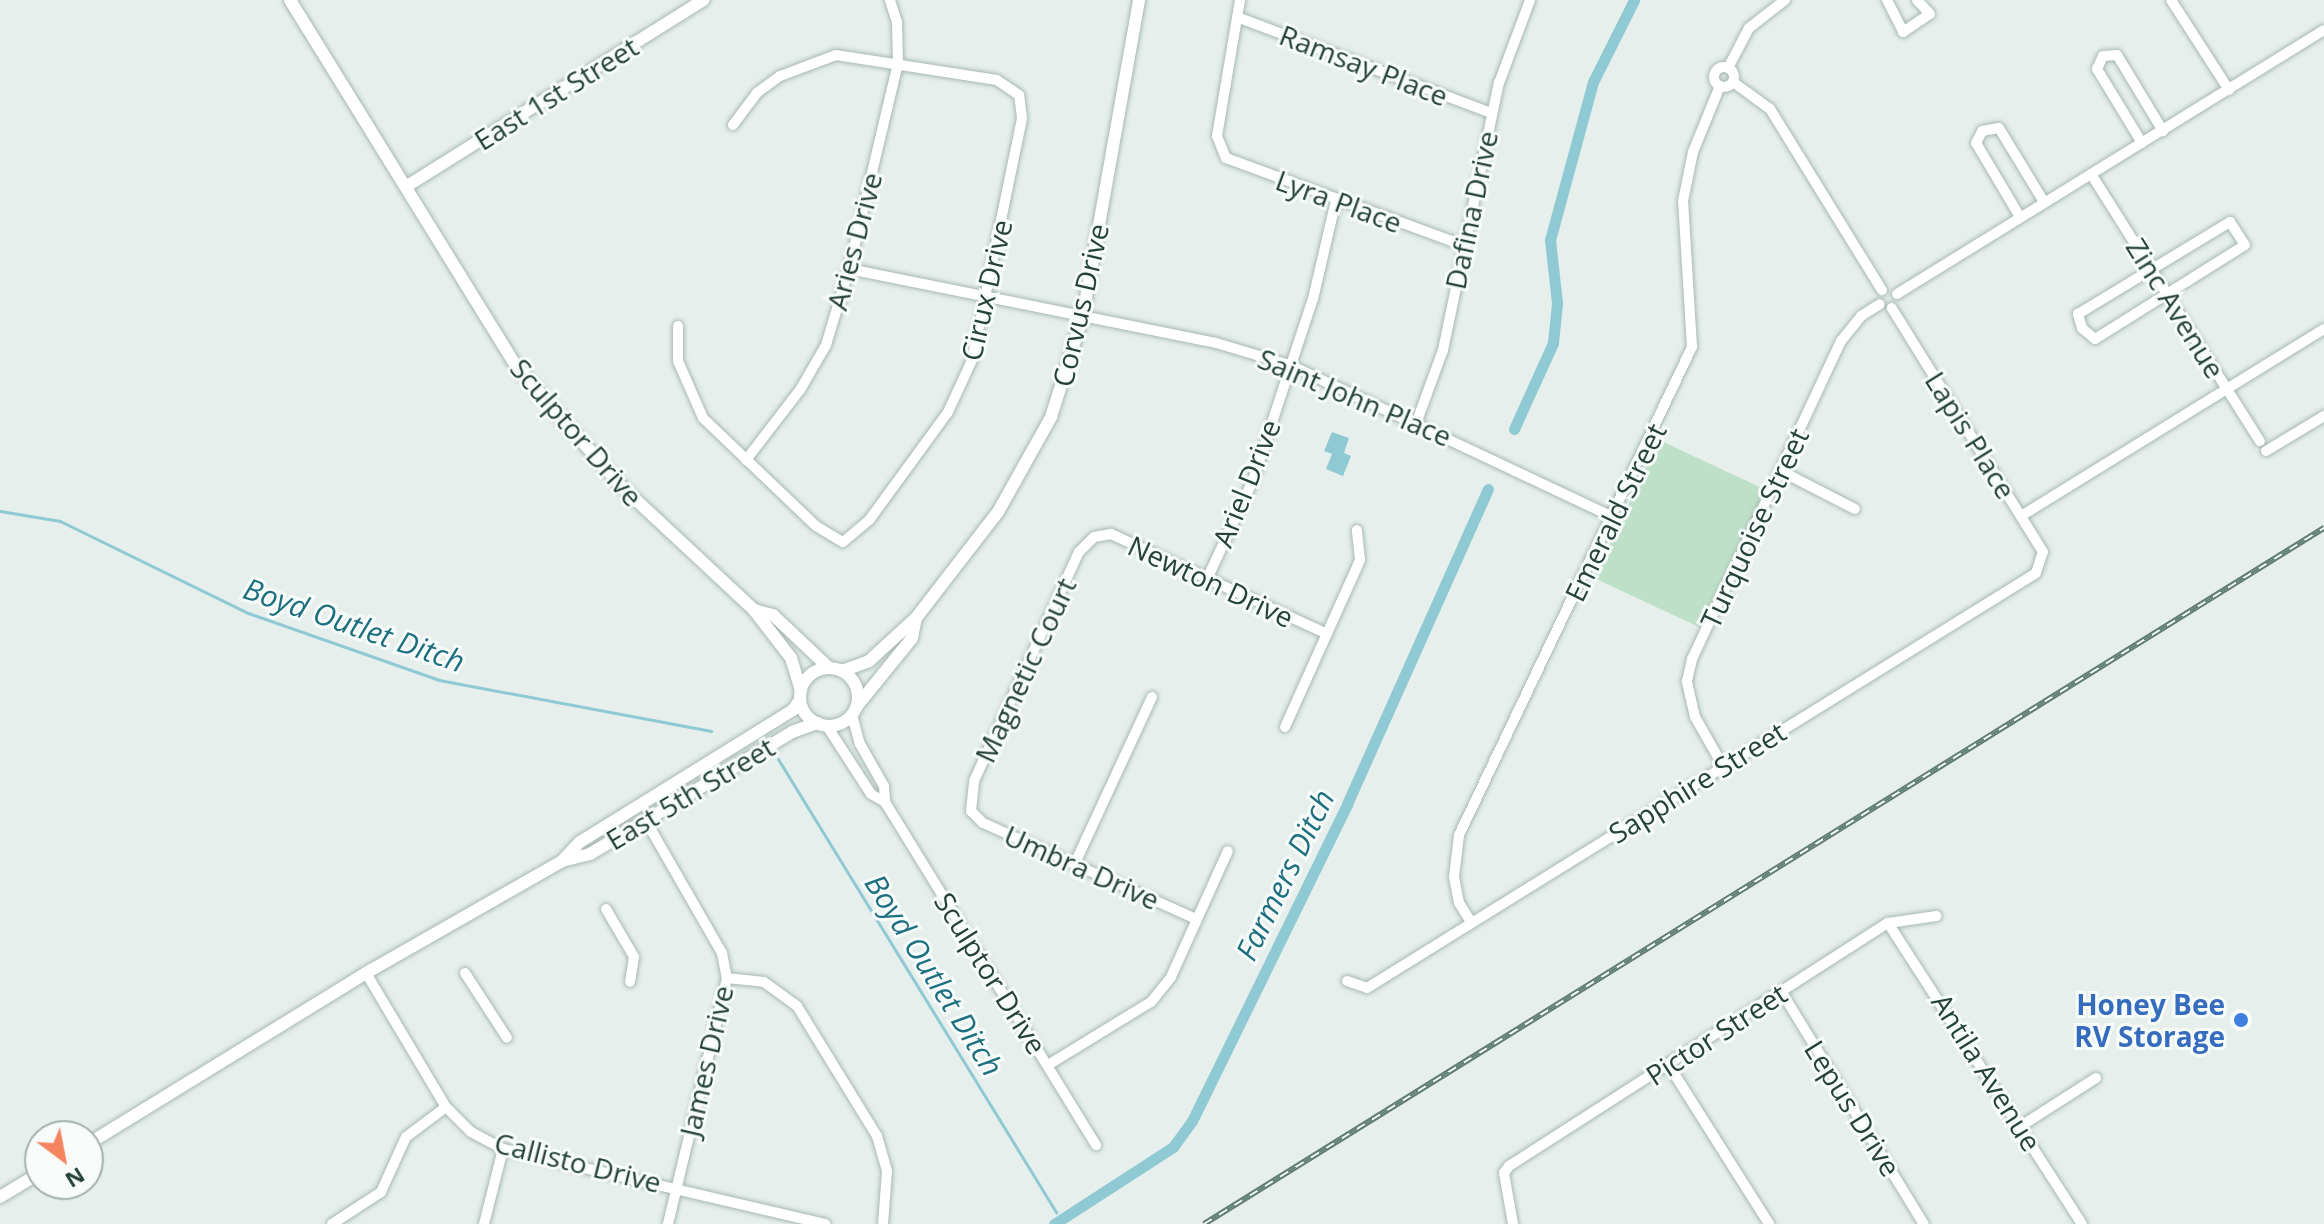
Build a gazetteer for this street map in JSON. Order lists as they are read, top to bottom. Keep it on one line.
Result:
{"streets":{"street":["Ramsay Place","East 1st Street","Lyra Place","Dafina Drive","Aries Drive","Cirux Drive","Corvus Drive","Zinc Avenue","Saint John Place","Sculptor Drive","Lapis Place","Ariel Drive","Emerald Street","Turquoise Street","Newton Drive","Magnetic Court","Sapphire Street","East 5th Street","Umbra Drive","Pictor Street","James Drive","Antila Avenue","Lepus Drive","Callisto Drive"]},"crossings":[["Ramsay Place","Lyra Place"],["Ramsay Place","Dafina Drive"],["East 1st Street","Sculptor Drive"],["Lyra Place","Dafina Drive"],["Lyra Place","Ariel Drive"],["Dafina Drive","Saint John Place"],["Aries Drive","Cirux Drive"],["Aries Drive","Saint John Place"],["Cirux Drive","Saint John Place"],["Corvus Drive","Saint John Place"],["Corvus Drive","Sculptor Drive"],["Corvus Drive","East 5th Street"],["Saint John Place","Ariel Drive"],["Saint John Place","Emerald Street"],["Sculptor Drive","East 5th Street"],["Lapis Place","Sapphire Street"],["Ariel Drive","Newton Drive"],["Emerald Street","Sapphire Street"],["Turquoise Street","Sapphire Street"],["Newton Drive","Magnetic Court"],["Magnetic Court","Umbra Drive"],["East 5th Street","James Drive"],["East 5th Street","Callisto Drive"],["Pictor Street","Antila Avenue"],["Pictor Street","Lepus Drive"],["James Drive","Callisto Drive"]],"water":["Boyd Outlet Ditch","Farmers Ditch"],"places":["Honey Bee RV Storage"],"north":"bottom right"}
